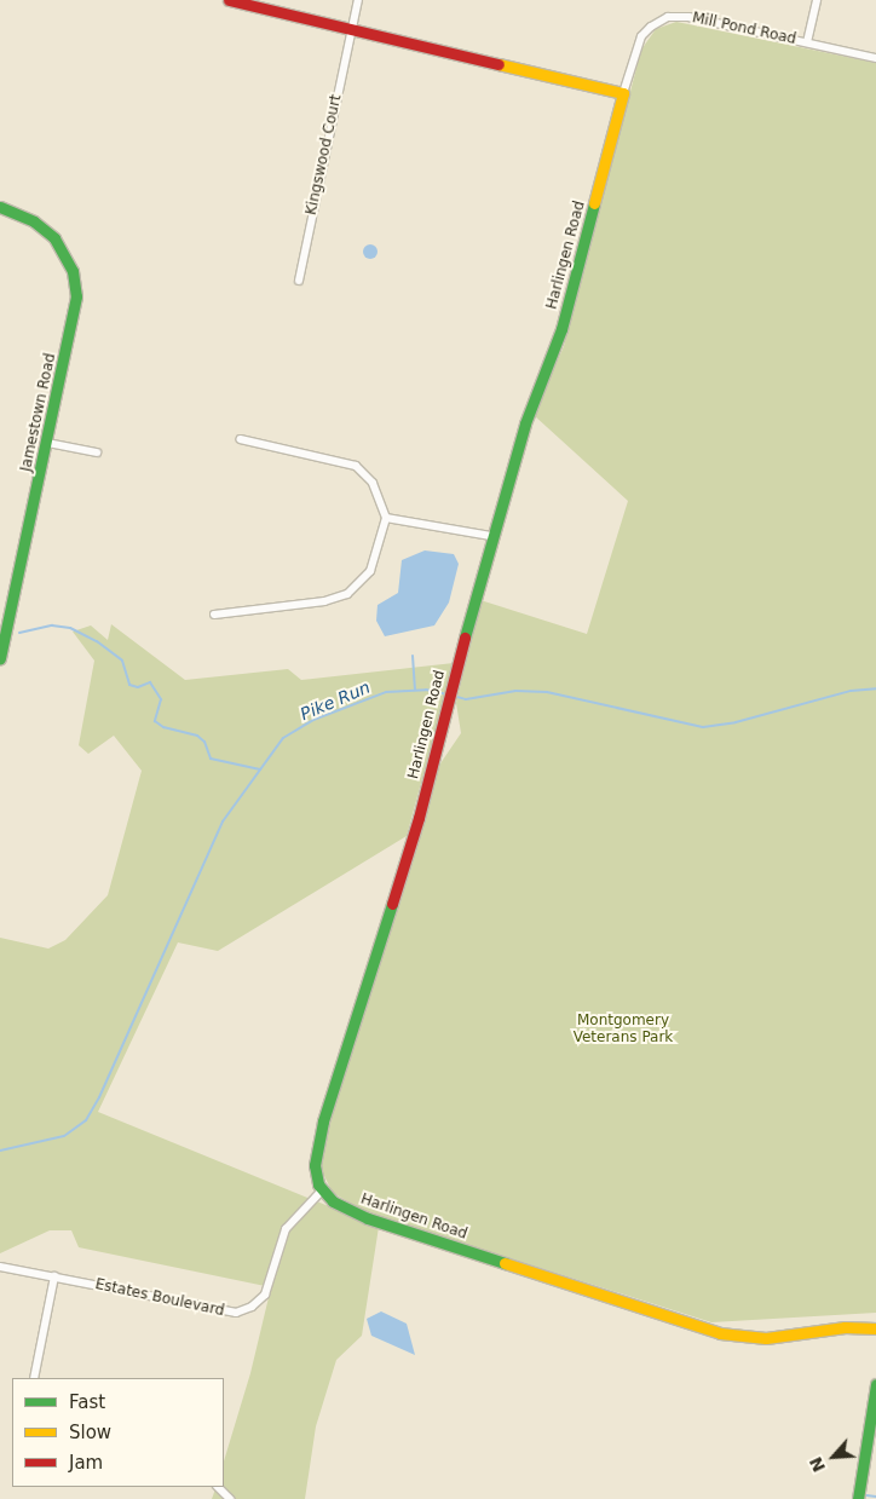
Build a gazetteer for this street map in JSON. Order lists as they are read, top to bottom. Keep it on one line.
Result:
{"streets":{"street":["Mill Pond Road","Kingswood Court","Harlingen Road","Jamestown Road","Estates Boulevard"]},"crossings":[["Mill Pond Road","Harlingen Road"],["Harlingen Road","Estates Boulevard"]],"water":["Pike Run"],"parks":["Montgomery Veterans Park"],"legend":["Fast","Slow","Jam"],"north":"bottom left"}
